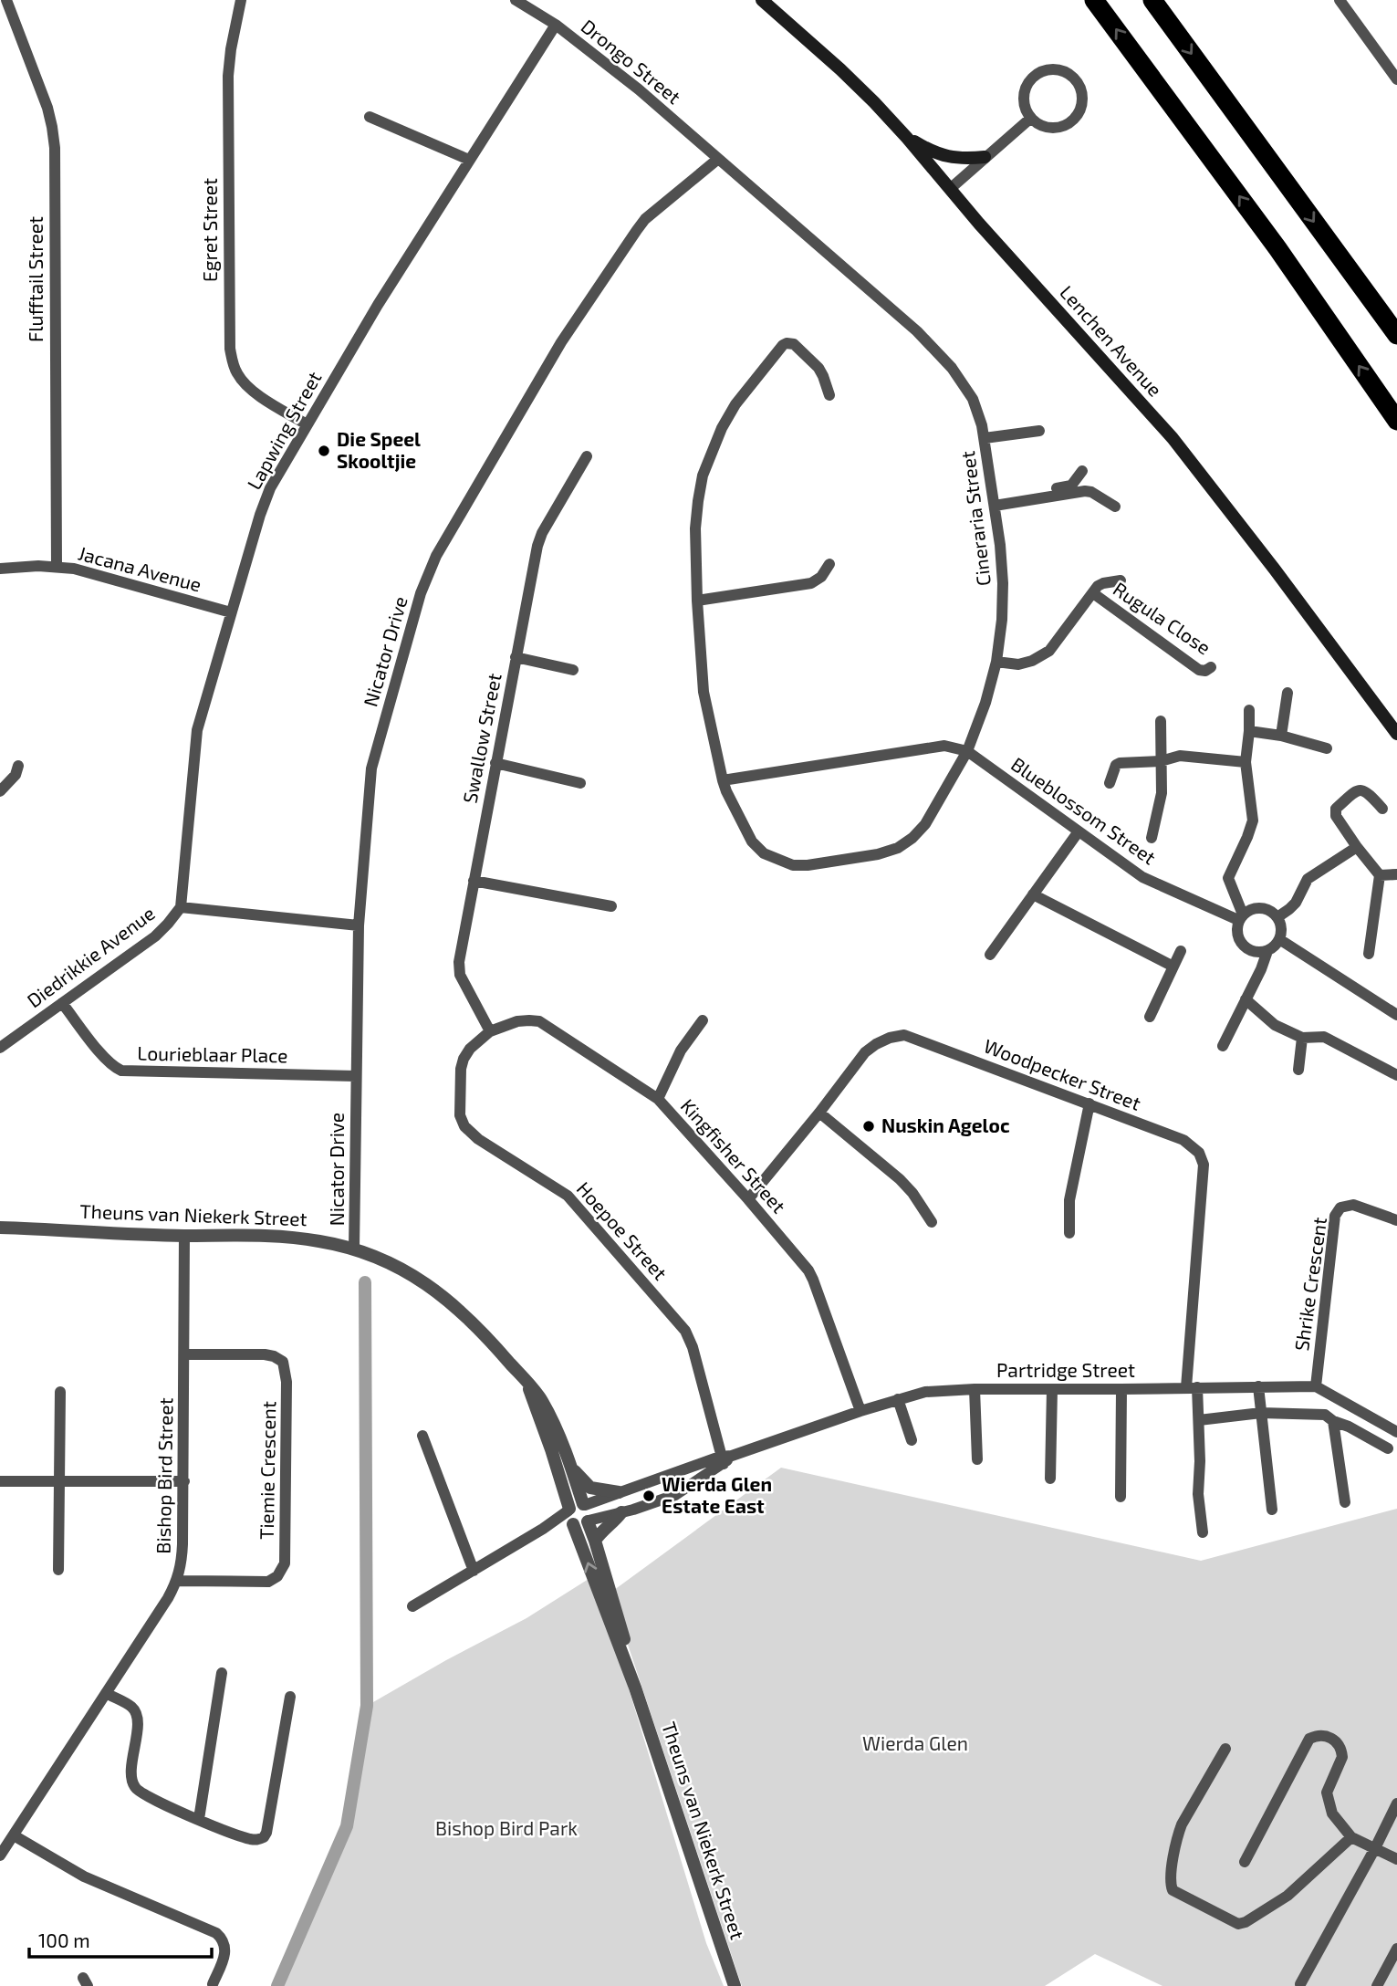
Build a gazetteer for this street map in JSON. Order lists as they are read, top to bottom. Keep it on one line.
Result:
{"streets":{"main road":["Lenchen Avenue"],"street":["Drongo Street","Egret Street","Flufftail Street","Lapwing Street","Cineraria Street","Jacana Avenue","Rugula Close","Nicator Drive","Swallow Street","Blueblossom Street","Diedrikkie Avenue","Lourieblaar Place","Woodpecker Street","Kingfisher Street","Theuns van Niekerk Street","Hoepoe Street","Shrike Crescent","Partridge Street","Tiemie Crescent","Bishop Bird Street"]},"crossings":[["Drongo Street","Lapwing Street"],["Drongo Street","Cineraria Street"],["Drongo Street","Nicator Drive"],["Egret Street","Lapwing Street"],["Flufftail Street","Jacana Avenue"],["Lapwing Street","Jacana Avenue"],["Lapwing Street","Diedrikkie Avenue"],["Cineraria Street","Rugula Close"],["Cineraria Street","Nicator Drive"],["Cineraria Street","Blueblossom Street"],["Nicator Drive","Diedrikkie Avenue"],["Nicator Drive","Lourieblaar Place"],["Nicator Drive","Theuns van Niekerk Street"],["Swallow Street","Kingfisher Street"],["Swallow Street","Hoepoe Street"],["Diedrikkie Avenue","Lourieblaar Place"],["Woodpecker Street","Kingfisher Street"],["Woodpecker Street","Partridge Street"],["Kingfisher Street","Hoepoe Street"],["Kingfisher Street","Partridge Street"],["Theuns van Niekerk Street","Partridge Street"],["Theuns van Niekerk Street","Bishop Bird Street"],["Hoepoe Street","Partridge Street"],["Shrike Crescent","Partridge Street"],["Tiemie Crescent","Bishop Bird Street"]],"parks":["Wierda Glen","Bishop Bird Park"],"places":["Die Speel Skooltjie","Nuskin Ageloc","Wierda Glen Estate East"],"scale_bar":"100 m"}
